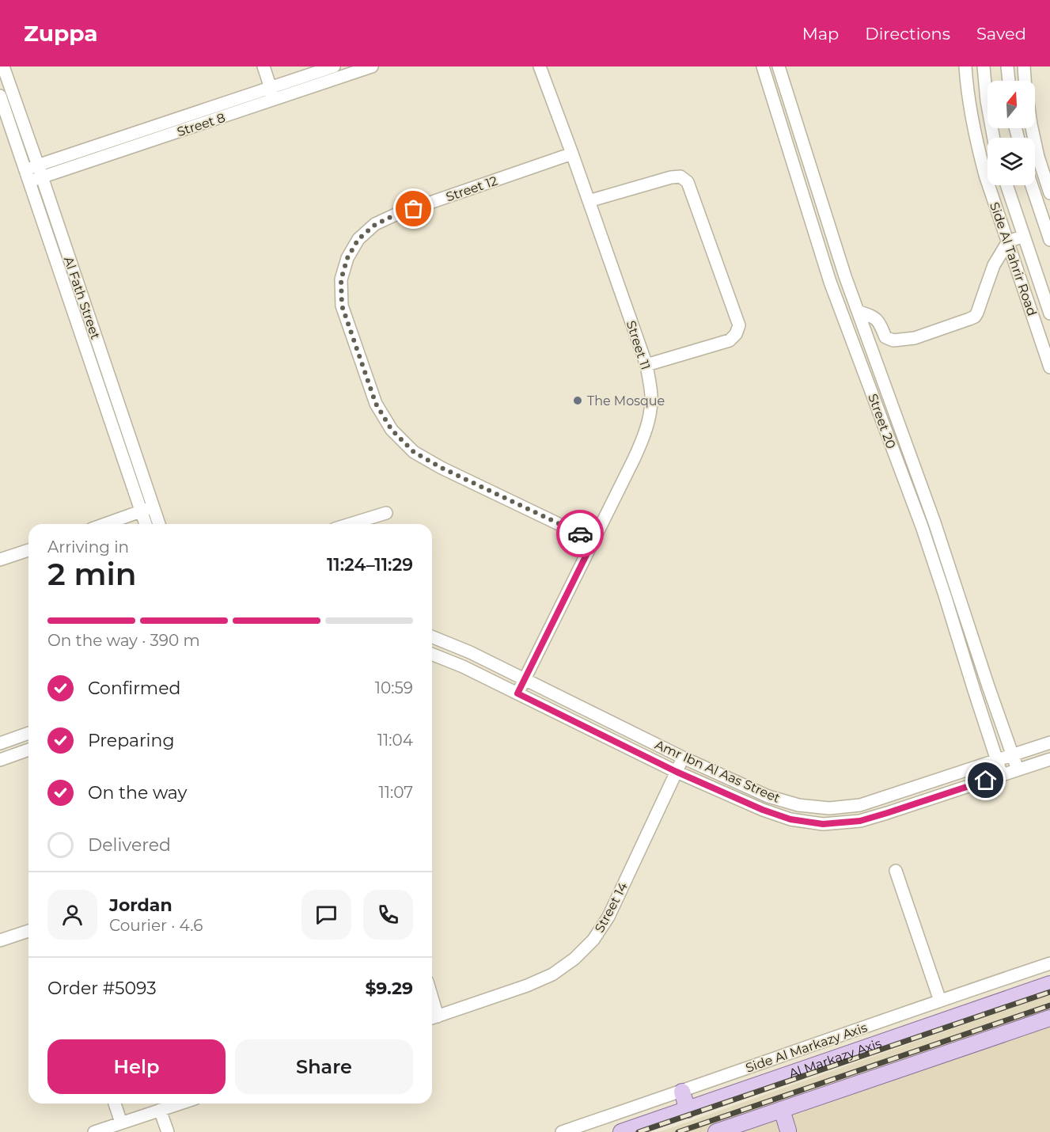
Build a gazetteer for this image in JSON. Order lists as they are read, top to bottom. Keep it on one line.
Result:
{"streets":{"main road":["Al Markazy Axis"],"street":["Street 8","Street 12","Side Al Tahrir Road","Al Fath Street","Street 11","Street 20","Amr Ibn Al Aas Street","Street 14","Side Al Markazy Axis"]},"crossings":[["Street 8","Al Fath Street"],["Street 12","Street 11"],["Street 11","Amr Ibn Al Aas Street"],["Street 20","Amr Ibn Al Aas Street"],["Amr Ibn Al Aas Street","Street 14"]],"places":["The Mosque"],"north":"top","page":{"header":"Zuppa","nav":["Map","Directions","Saved"],"heading":["2 min","Arriving in","11:24–11:29"],"panel":["Jordan","Courier · 4.6","Order #5093","$9.29"],"bar":"On the way · 390 m","list":[["Confirmed","10:59"],["Preparing","11:04"],["On the way","11:07"],"Delivered"],"buttons":["Help","Share"]}}
